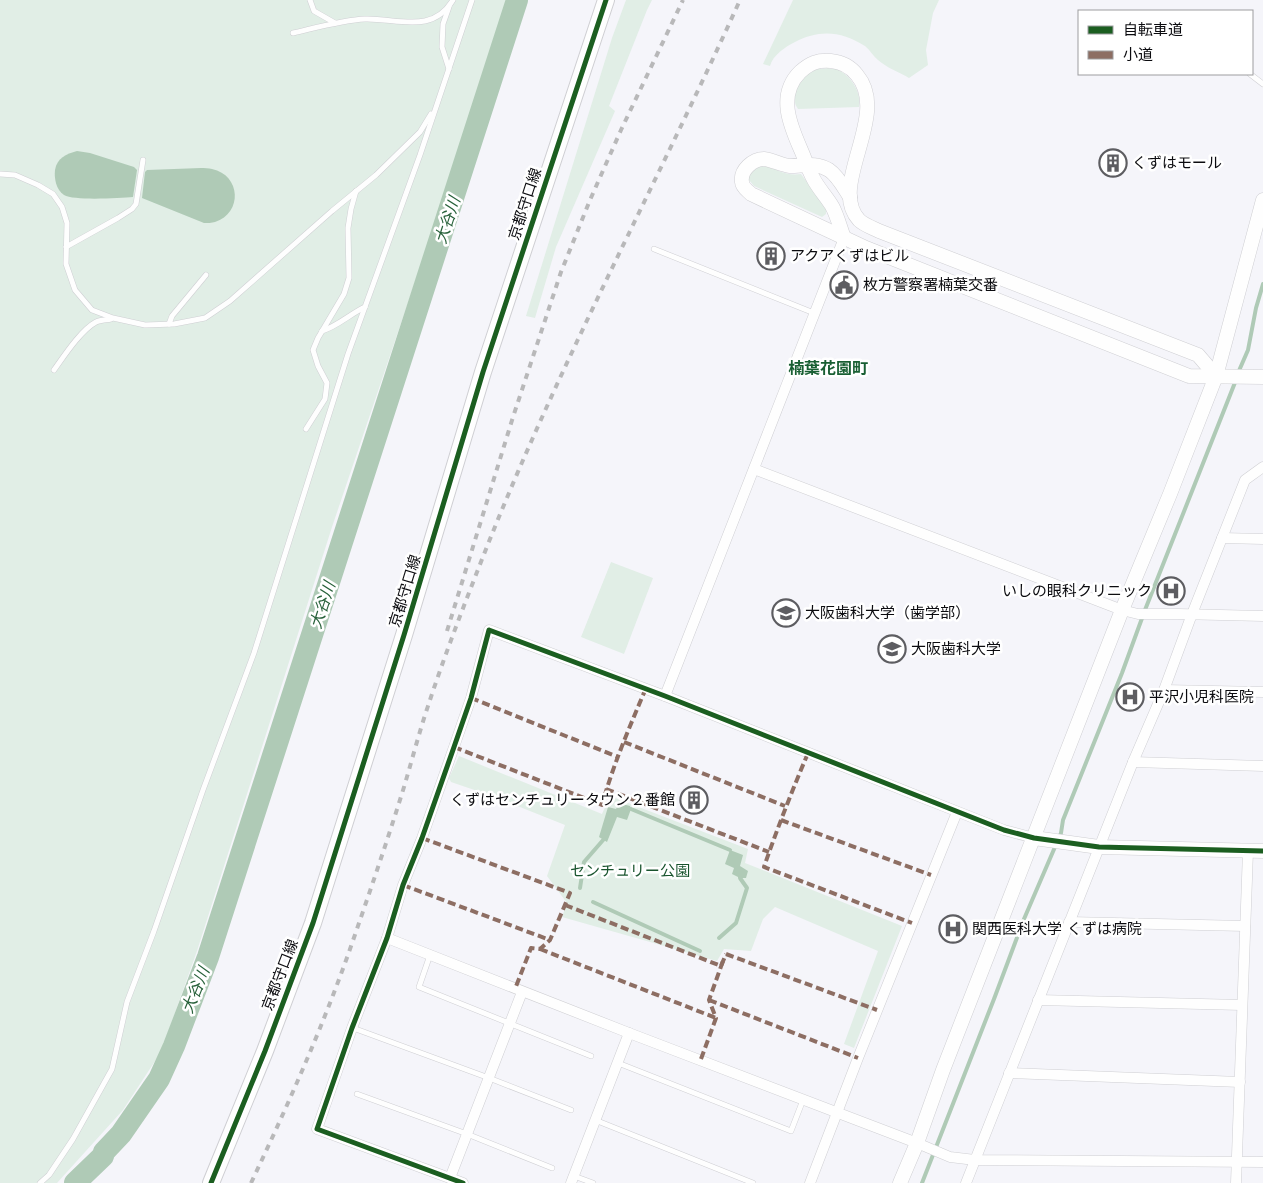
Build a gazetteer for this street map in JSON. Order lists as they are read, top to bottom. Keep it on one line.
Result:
{"streets":{"main road":["京都守口線"]},"districts":["楠葉花園町"],"water":["大谷川"],"parks":["センチュリー公園"],"places":{"building":["くずはモール","アクアくずはビル","くずはセンチュリータウン２番館"],"public building":["枚方警察署楠葉交番"],"hospital":["いしの眼科クリニック","平沢小児科医院","関西医科大学 くずは病院"],"school or university":["大阪歯科大学（歯学部）","大阪歯科大学"]},"legend":["自転車道","小道"]}
